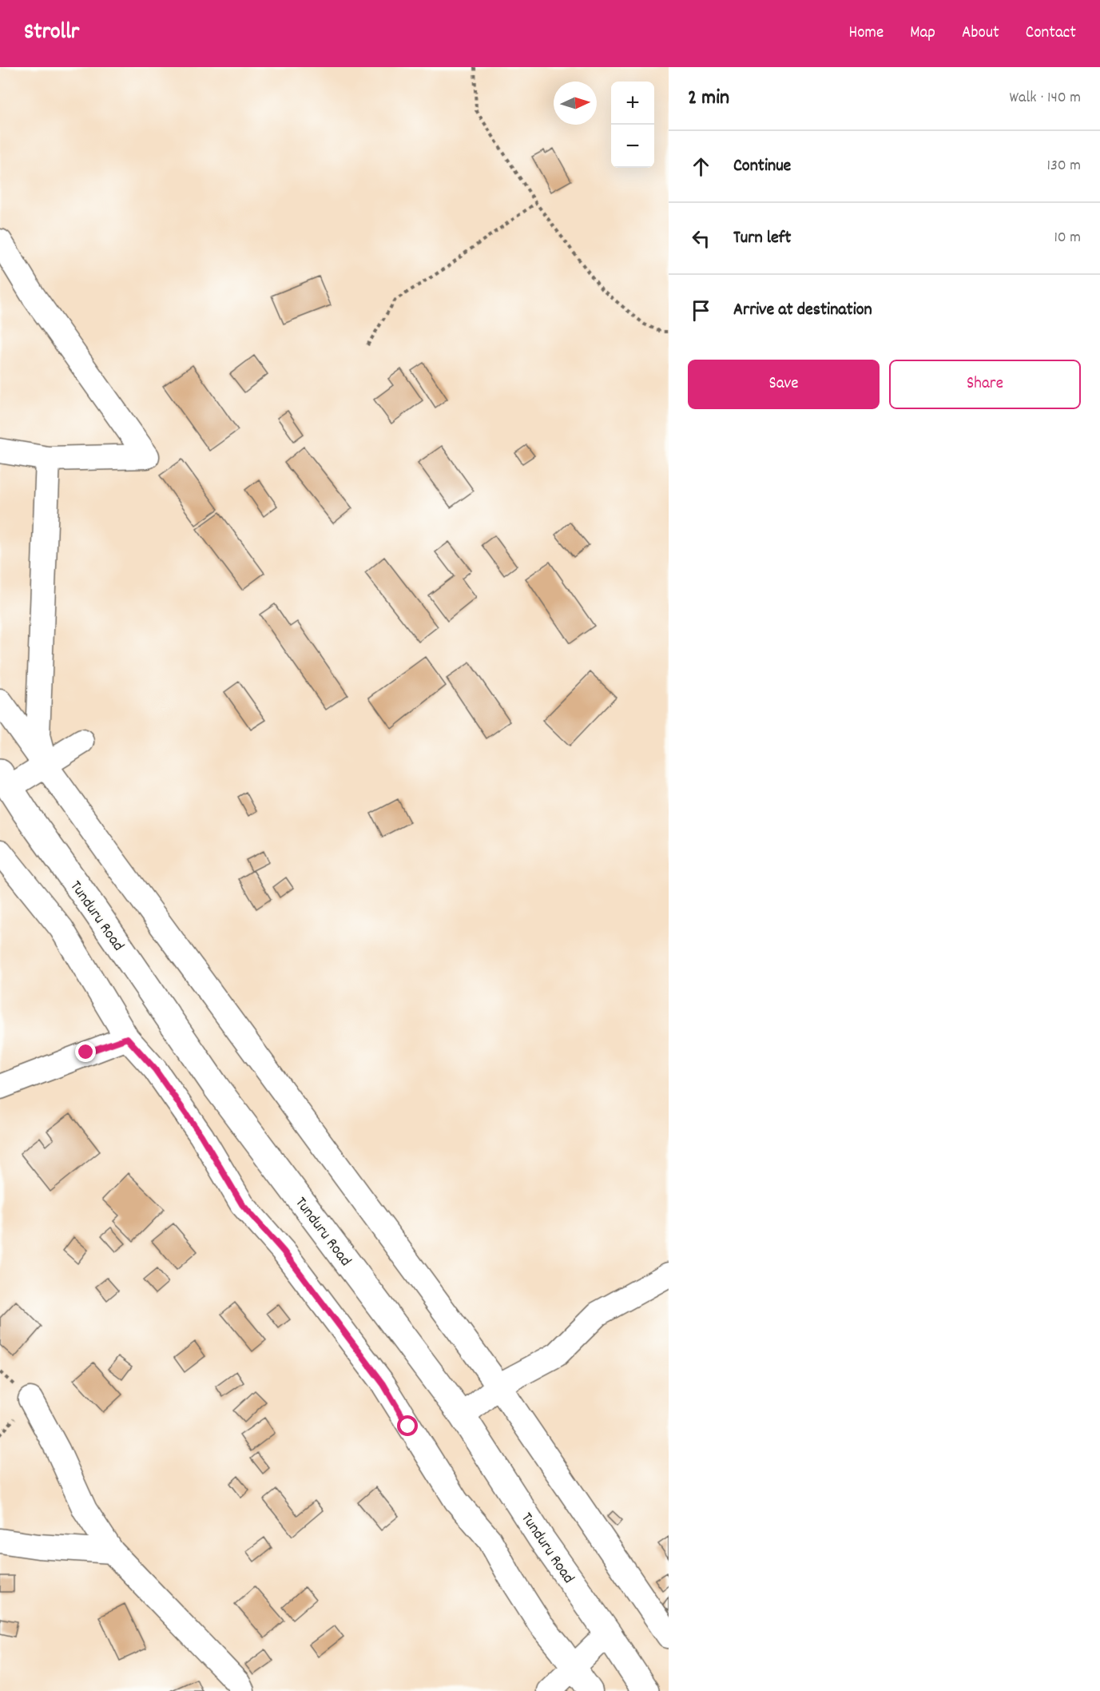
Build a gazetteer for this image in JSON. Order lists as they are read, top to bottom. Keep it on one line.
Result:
{"streets":{"highway":["Tunduru Road"]},"north":"right","page":{"header":"Strollr","nav":["Home","Map","About","Contact"],"heading":["2 min","Walk · 140 m"],"map_buttons":["+","−"],"list":[["Continue","130 m"],["Turn left","10 m"],"Arrive at destination"],"buttons":["Save","Share"]}}
